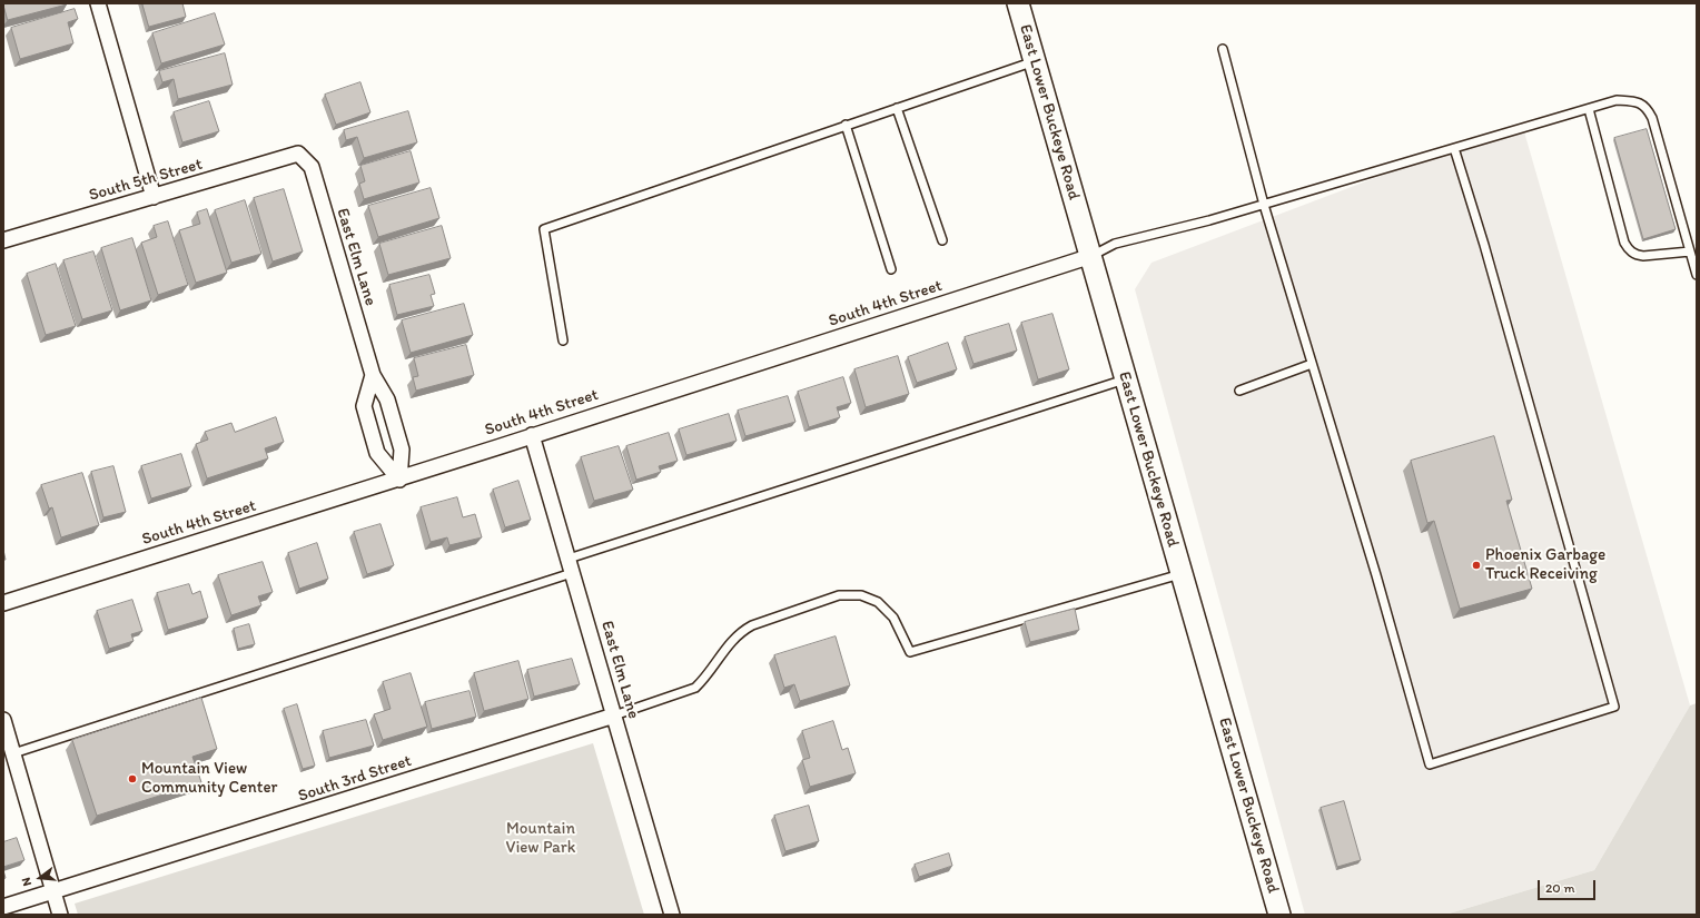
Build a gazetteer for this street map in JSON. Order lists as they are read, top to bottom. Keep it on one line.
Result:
{"streets":{"main road":["East Lower Buckeye Road"],"street":["South 5th Street","East Elm Lane","South 4th Street","South 3rd Street"]},"crossings":[["East Lower Buckeye Road","South 4th Street"],["South 5th Street","East Elm Lane"],["East Elm Lane","South 4th Street"],["East Elm Lane","South 3rd Street"]],"parks":["Mountain View Park"],"places":["Phoenix Garbage Truck Receiving","Mountain View Community Center"],"scale_bar":"20 m","north":"left"}
